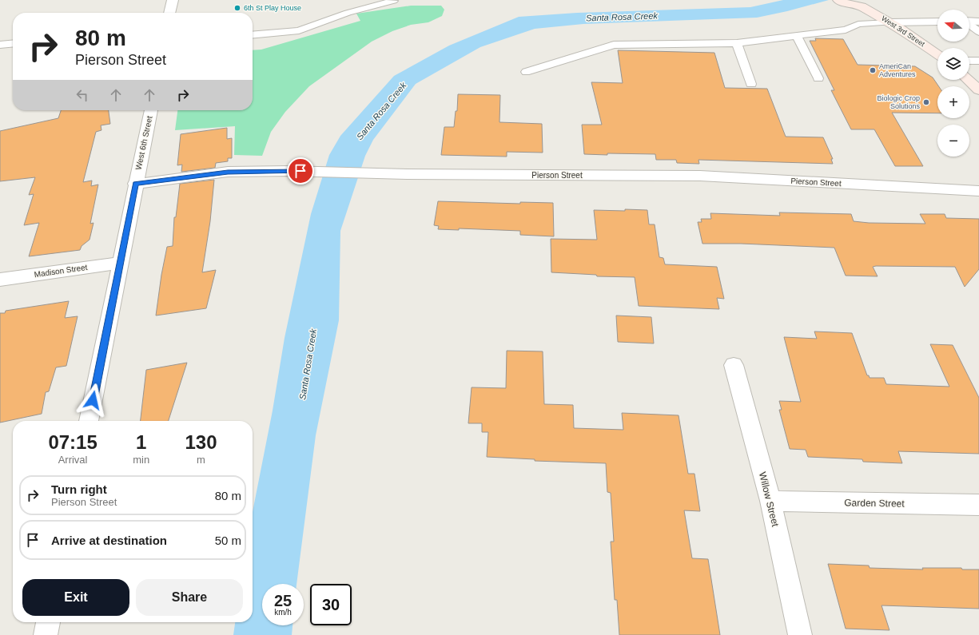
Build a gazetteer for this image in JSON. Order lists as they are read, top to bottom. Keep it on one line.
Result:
{"streets":{"main road":["West 3rd Street"],"street":["West 6th Street","Pierson Street","Madison Street","Willow Street","Garden Street"]},"crossings":[["West 6th Street","Pierson Street"],["West 6th Street","Madison Street"],["Willow Street","Garden Street"]],"water":["Santa Rosa Creek"],"places":["6th St Play House","AmeriCan Adventures","Biologic Crop Solutions"],"north":"left","page":{"map_buttons":["+","−"],"turn":["80 m","Pierson Street"],"eta":["07:15","Arrival","1","min","130","m"],"list":[{"name":"Turn right","note":"Pierson Street","value":"80 m"},{"name":"Arrive at destination","value":"50 m"}],"buttons":["Exit","Share"],"speed":"25 km/h","limit":"30"}}
